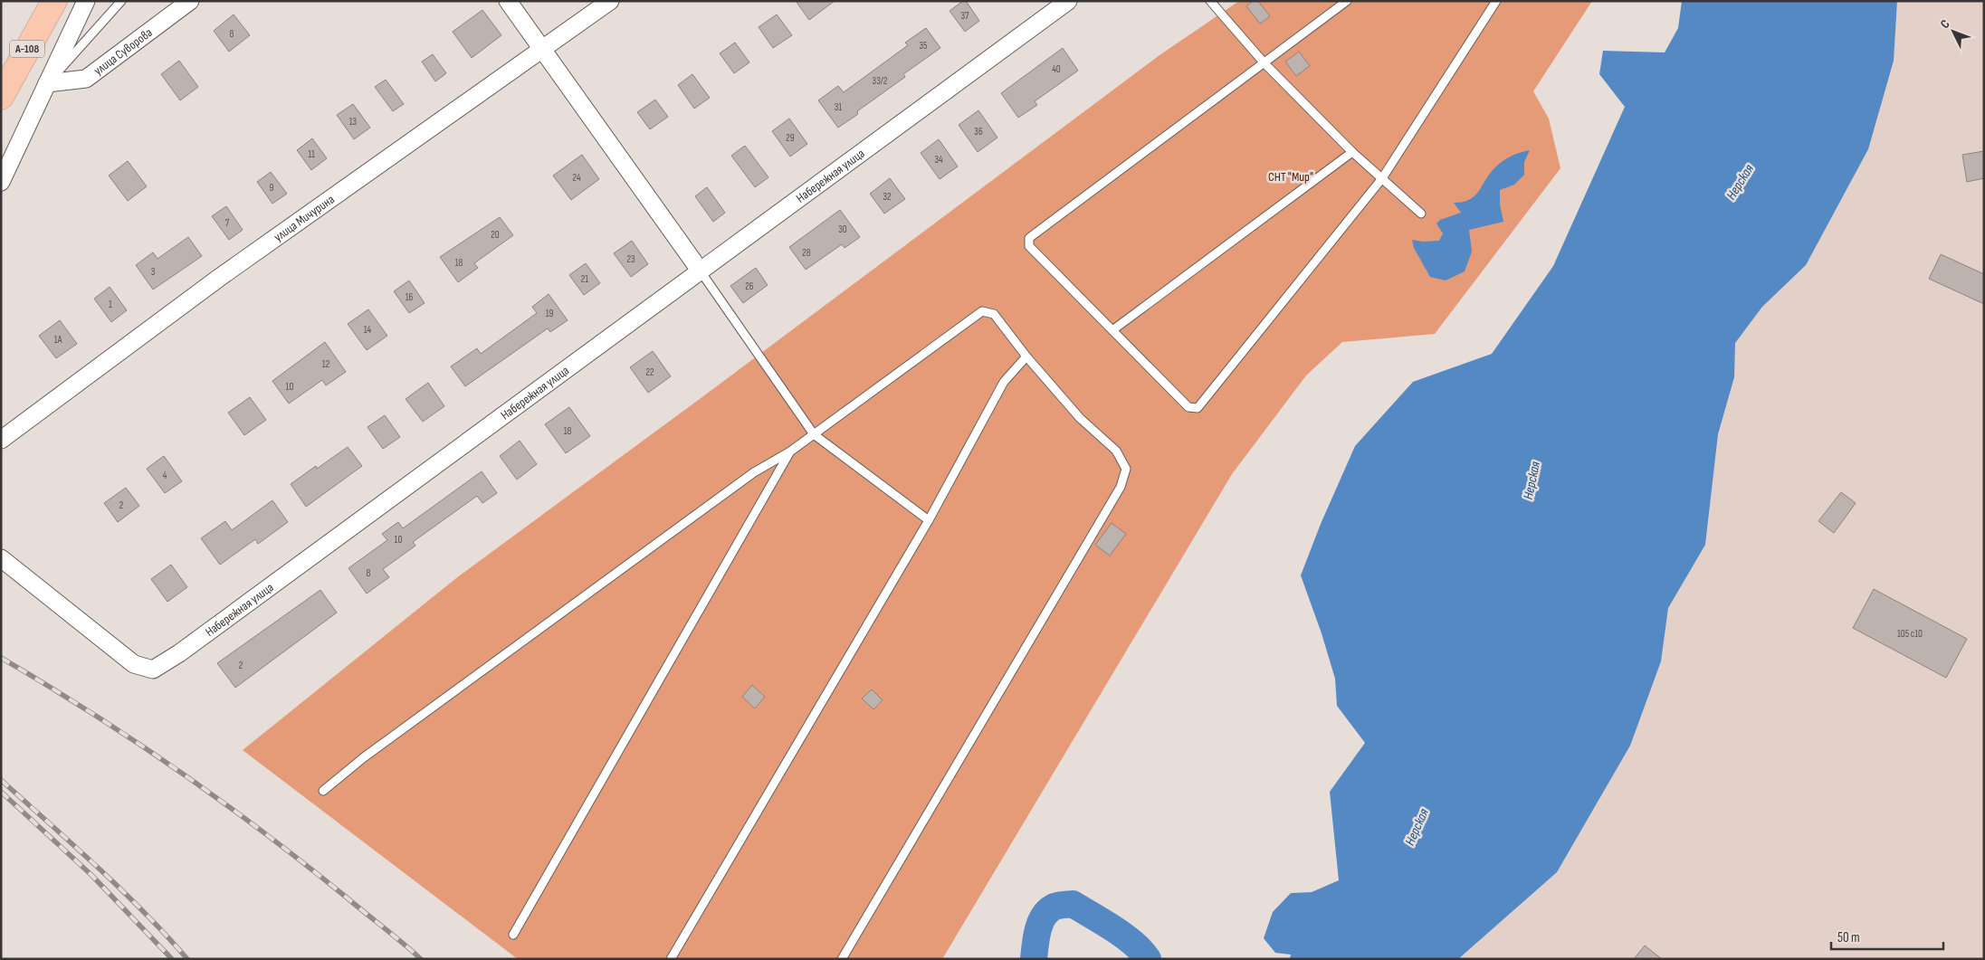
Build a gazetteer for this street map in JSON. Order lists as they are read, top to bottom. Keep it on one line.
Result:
{"streets":{"highway":["А-108"],"street":["улица Суворова","Набережная улица","улица Мичурина"]},"water":["Нерская"],"parks":["СНТ \"Мир\""],"house_numbers":["37","8","35","40","33/2","31","13","36","29","11","34","24","9","32","7","30","20","28","23","18","3","21","26","16","1","19","14","1А","12","22","10","18","4","2","10","8","105 с10","2"],"scale_bar":"50 m","north":"top left"}
